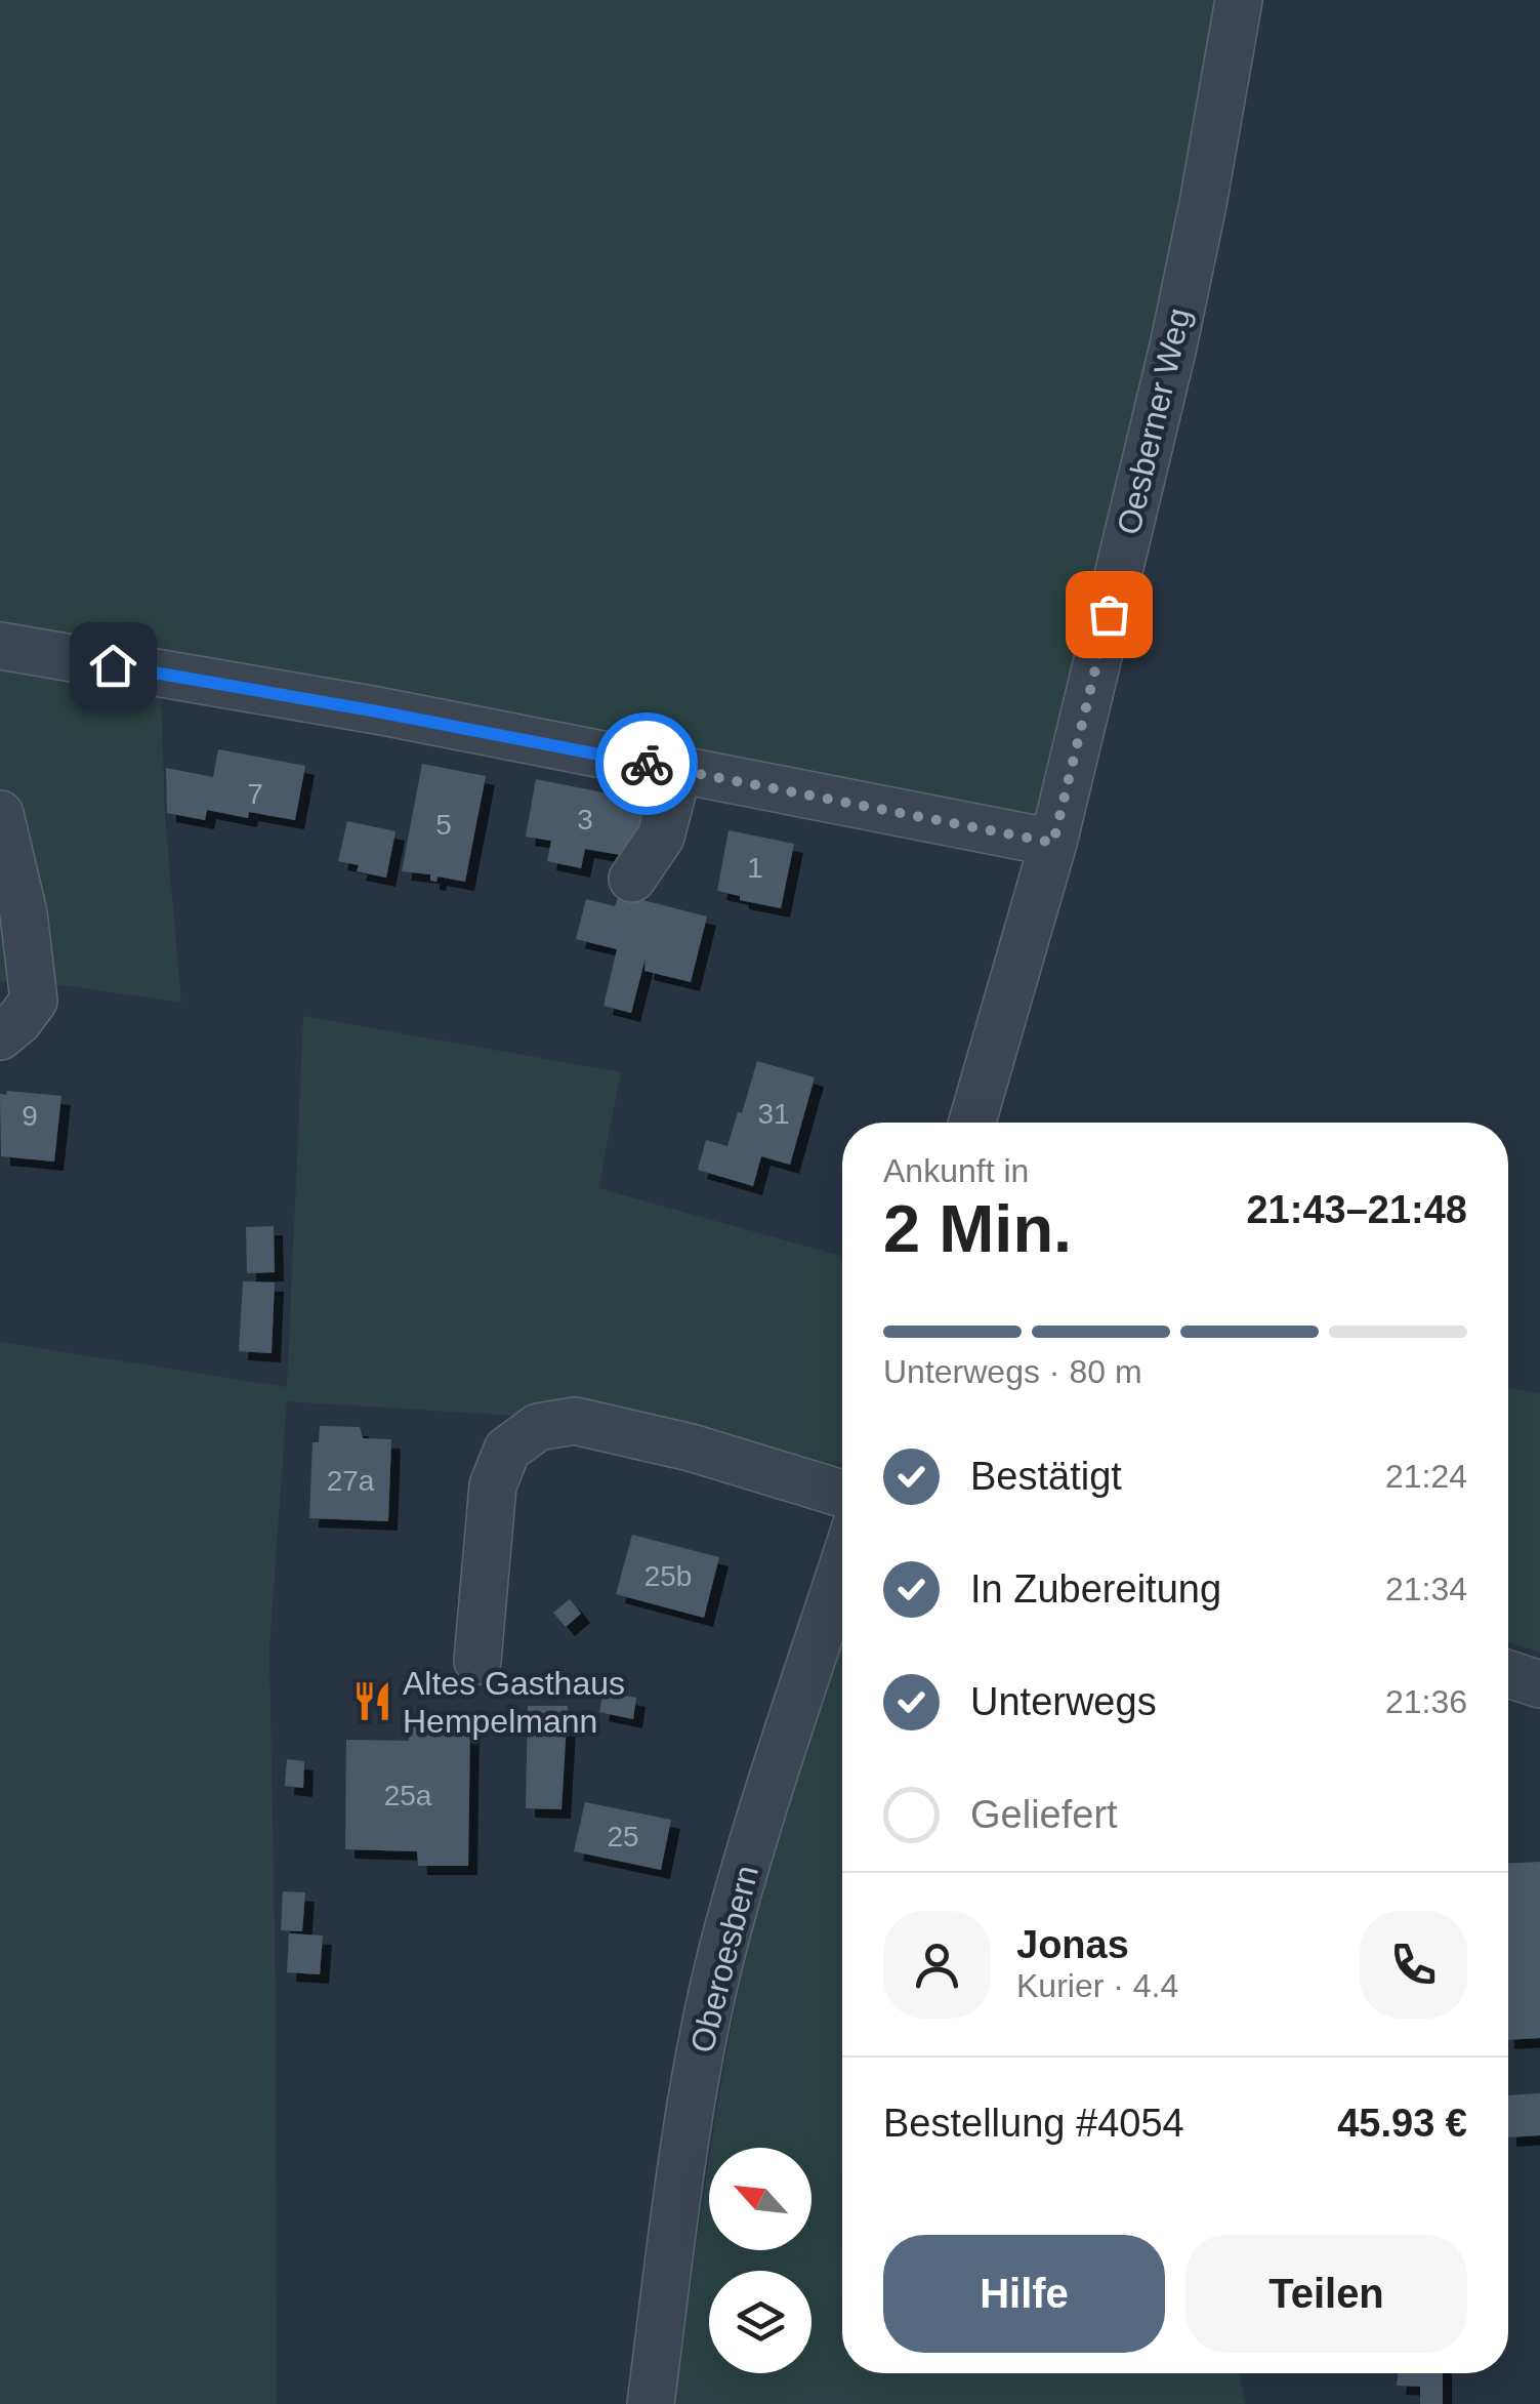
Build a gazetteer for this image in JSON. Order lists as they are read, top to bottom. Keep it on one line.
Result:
{"streets":{"street":["Oesberner Weg","Oberoesbern"]},"places":{"restaurant":["Altes Gasthaus Hempelmann"]},"house_numbers":["7","3","5","1","31","9","27a","25b","25a","25"],"north":"top left","page":{"heading":["2 Min.","Ankunft in","21:43–21:48"],"panel":["Jonas","Kurier · 4.4","Bestellung #4054","45.93 €"],"bar":"Unterwegs · 80 m","list":[["Bestätigt","21:24"],["In Zubereitung","21:34"],["Unterwegs","21:36"],"Geliefert"],"buttons":["Hilfe","Teilen"]}}
